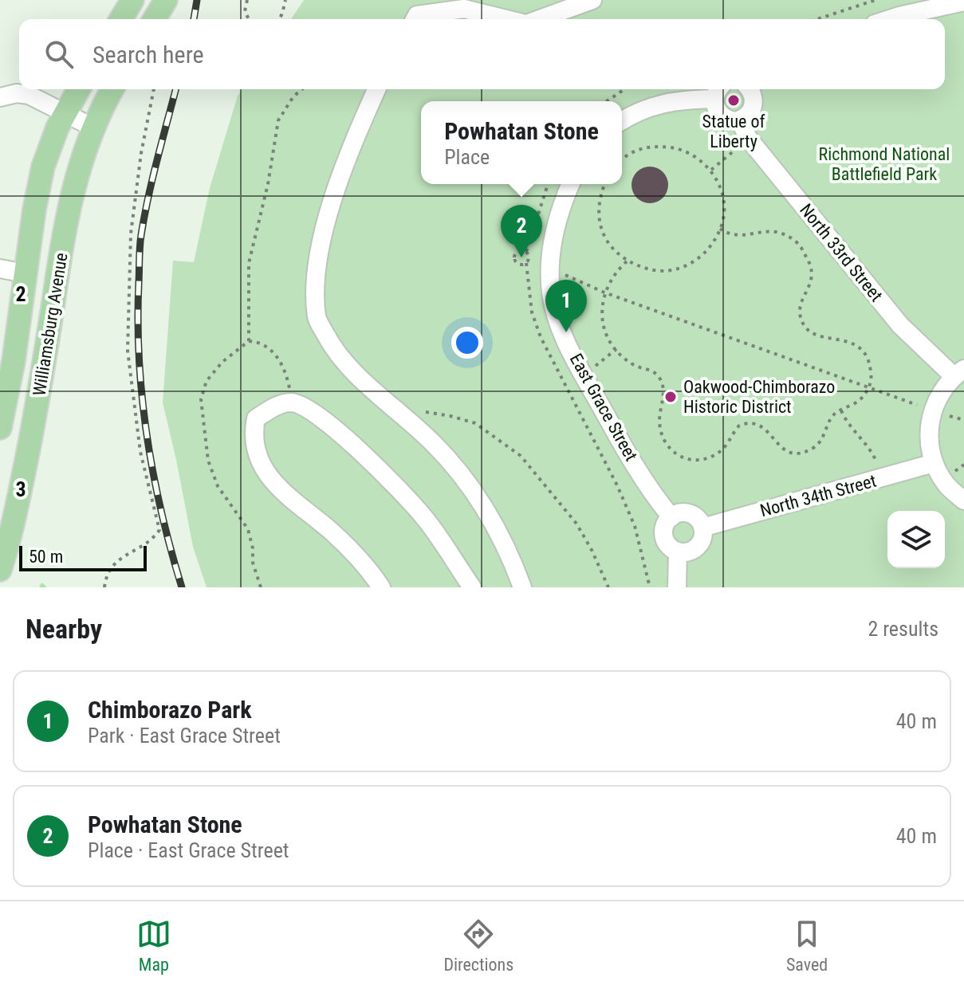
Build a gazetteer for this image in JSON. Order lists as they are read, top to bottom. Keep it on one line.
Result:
{"streets":{"main road":["Williamsburg Avenue"],"street":["North 33rd Street","East Grace Street","North 34th Street"]},"crossings":[["East Grace Street","North 34th Street"]],"parks":["Richmond National Battlefield Park"],"places":["Statue of Liberty","Oakwood-Chimborazo Historic District"],"scale_bar":"50 m","page":{"search":"Search here","popup":["Powhatan Stone","Place"],"pins":["2","1"],"scale":"50 m","heading":["Nearby","2 results"],"list":[{"mark":"1","name":"Chimborazo Park","note":"Park · East Grace Street","value":"40 m"},{"mark":"2","name":"Powhatan Stone","note":"Place · East Grace Street","value":"40 m"}],"nav":["Map","Directions","Saved"]},"grid":{"rows":["2","3"]}}
